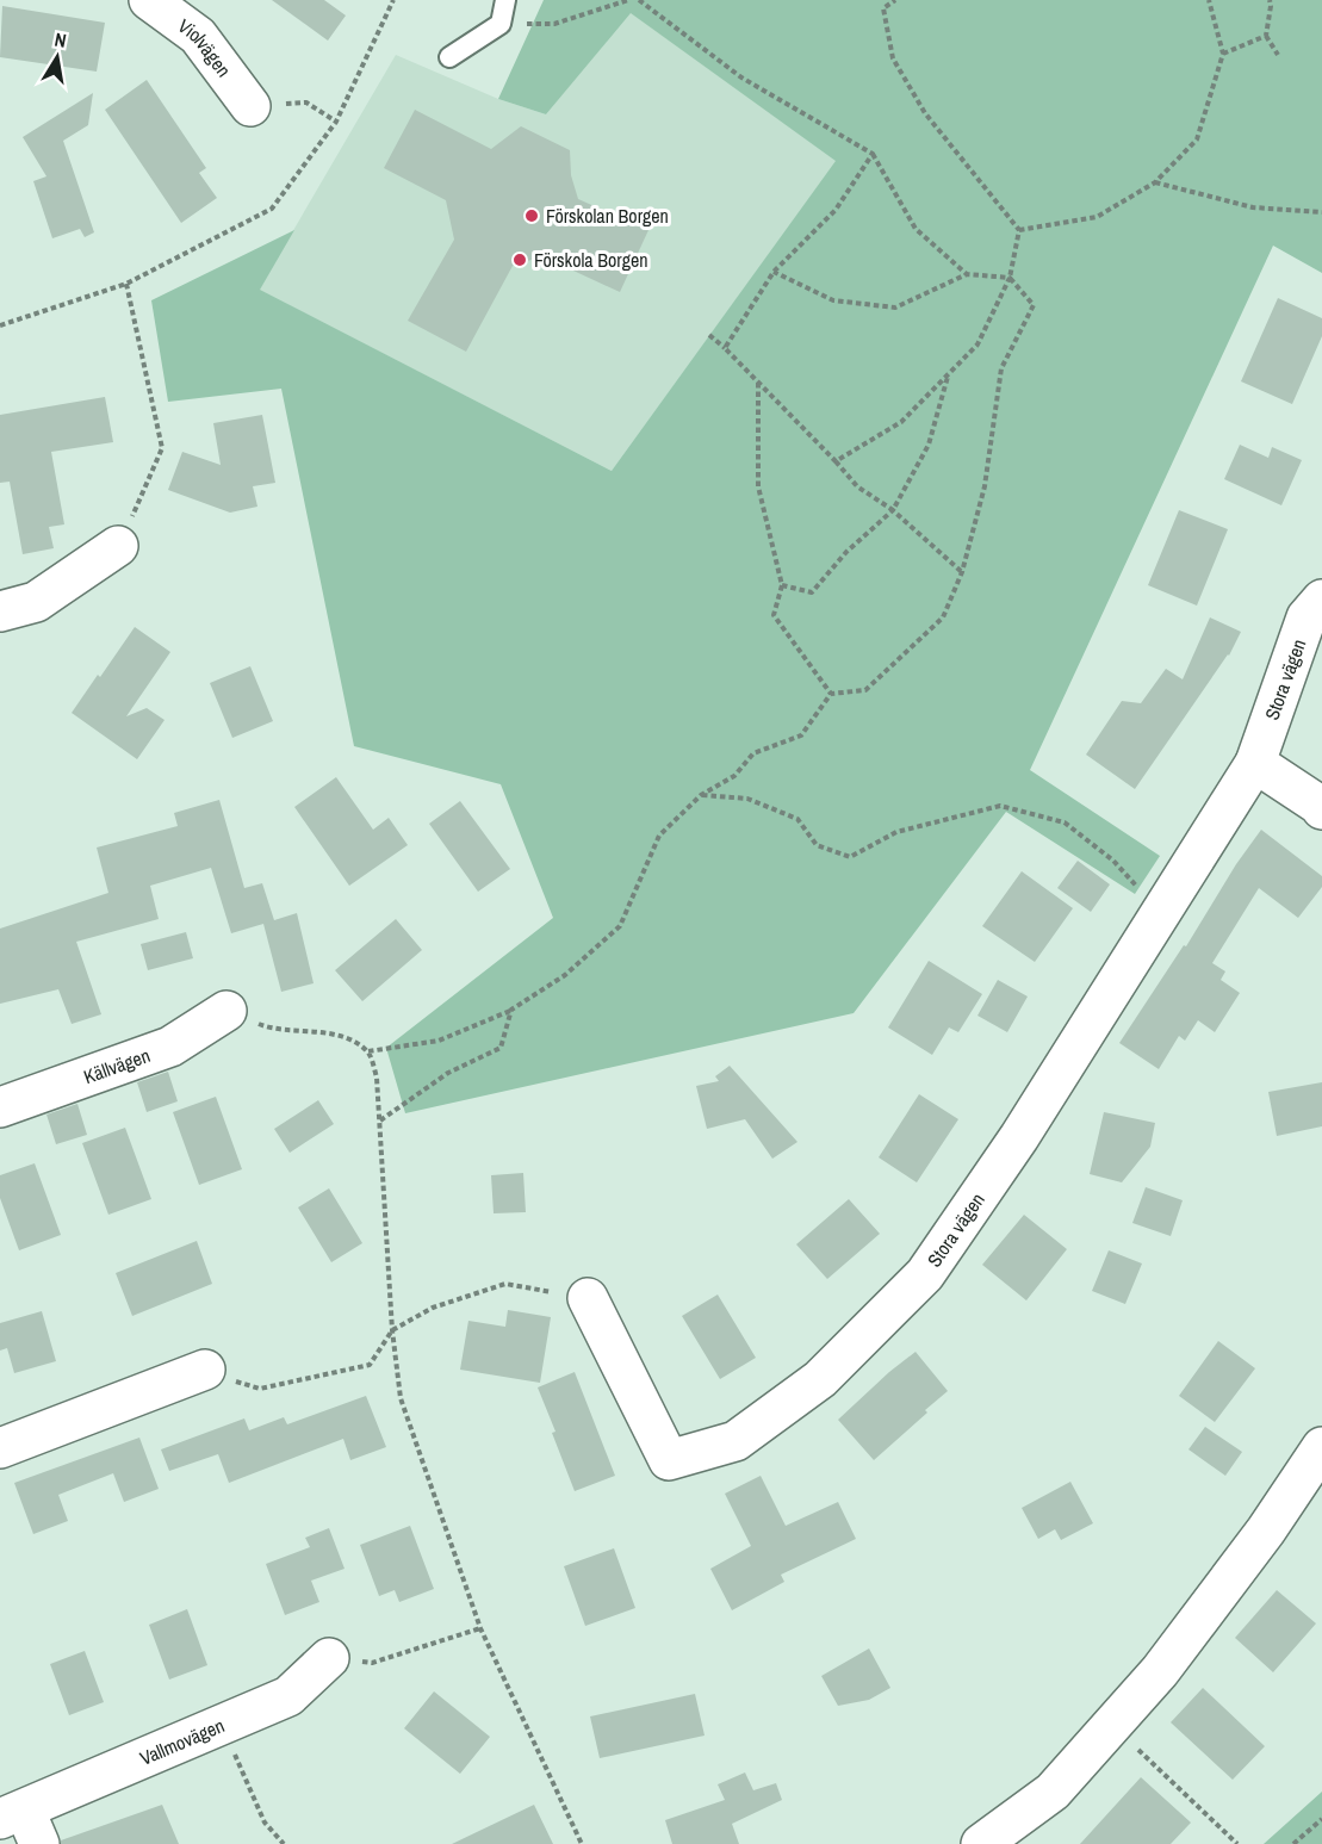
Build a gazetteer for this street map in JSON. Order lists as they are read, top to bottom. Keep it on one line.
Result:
{"streets":{"street":["Violvägen","Stora vägen","Källvägen","Vallmovägen"]},"places":["Förskolan Borgen","Förskola Borgen"],"north":"top"}
